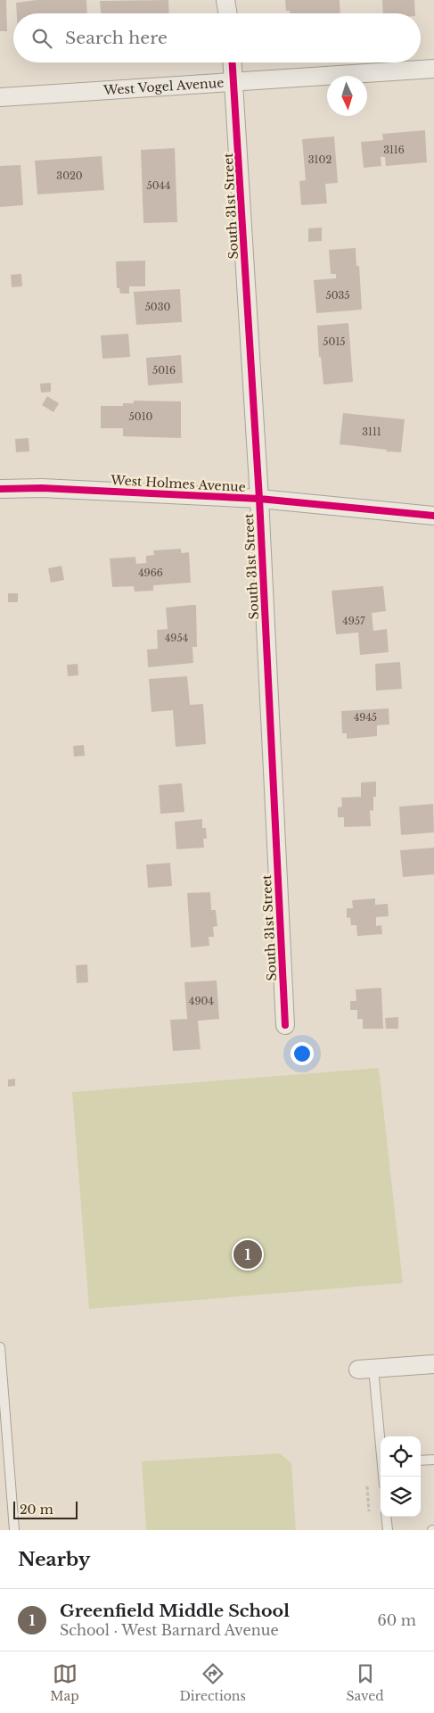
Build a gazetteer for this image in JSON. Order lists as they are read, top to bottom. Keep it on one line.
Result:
{"streets":{"street":["West Vogel Avenue","South 31st Street","West Holmes Avenue"]},"crossings":[["West Vogel Avenue","South 31st Street"],["South 31st Street","West Holmes Avenue"]],"house_numbers":["3116","3102","3020","5044","5035","5030","5015","5016","5010","3111","4966","4957","4954","4945","4904"],"scale_bar":"20 m","north":"bottom","page":{"search":"Search here","pins":"1","scale":"20 m","heading":"Nearby","list":[{"mark":"1","name":"Greenfield Middle School","note":"School · West Barnard Avenue","value":"60 m"}],"nav":["Map","Directions","Saved"]}}
